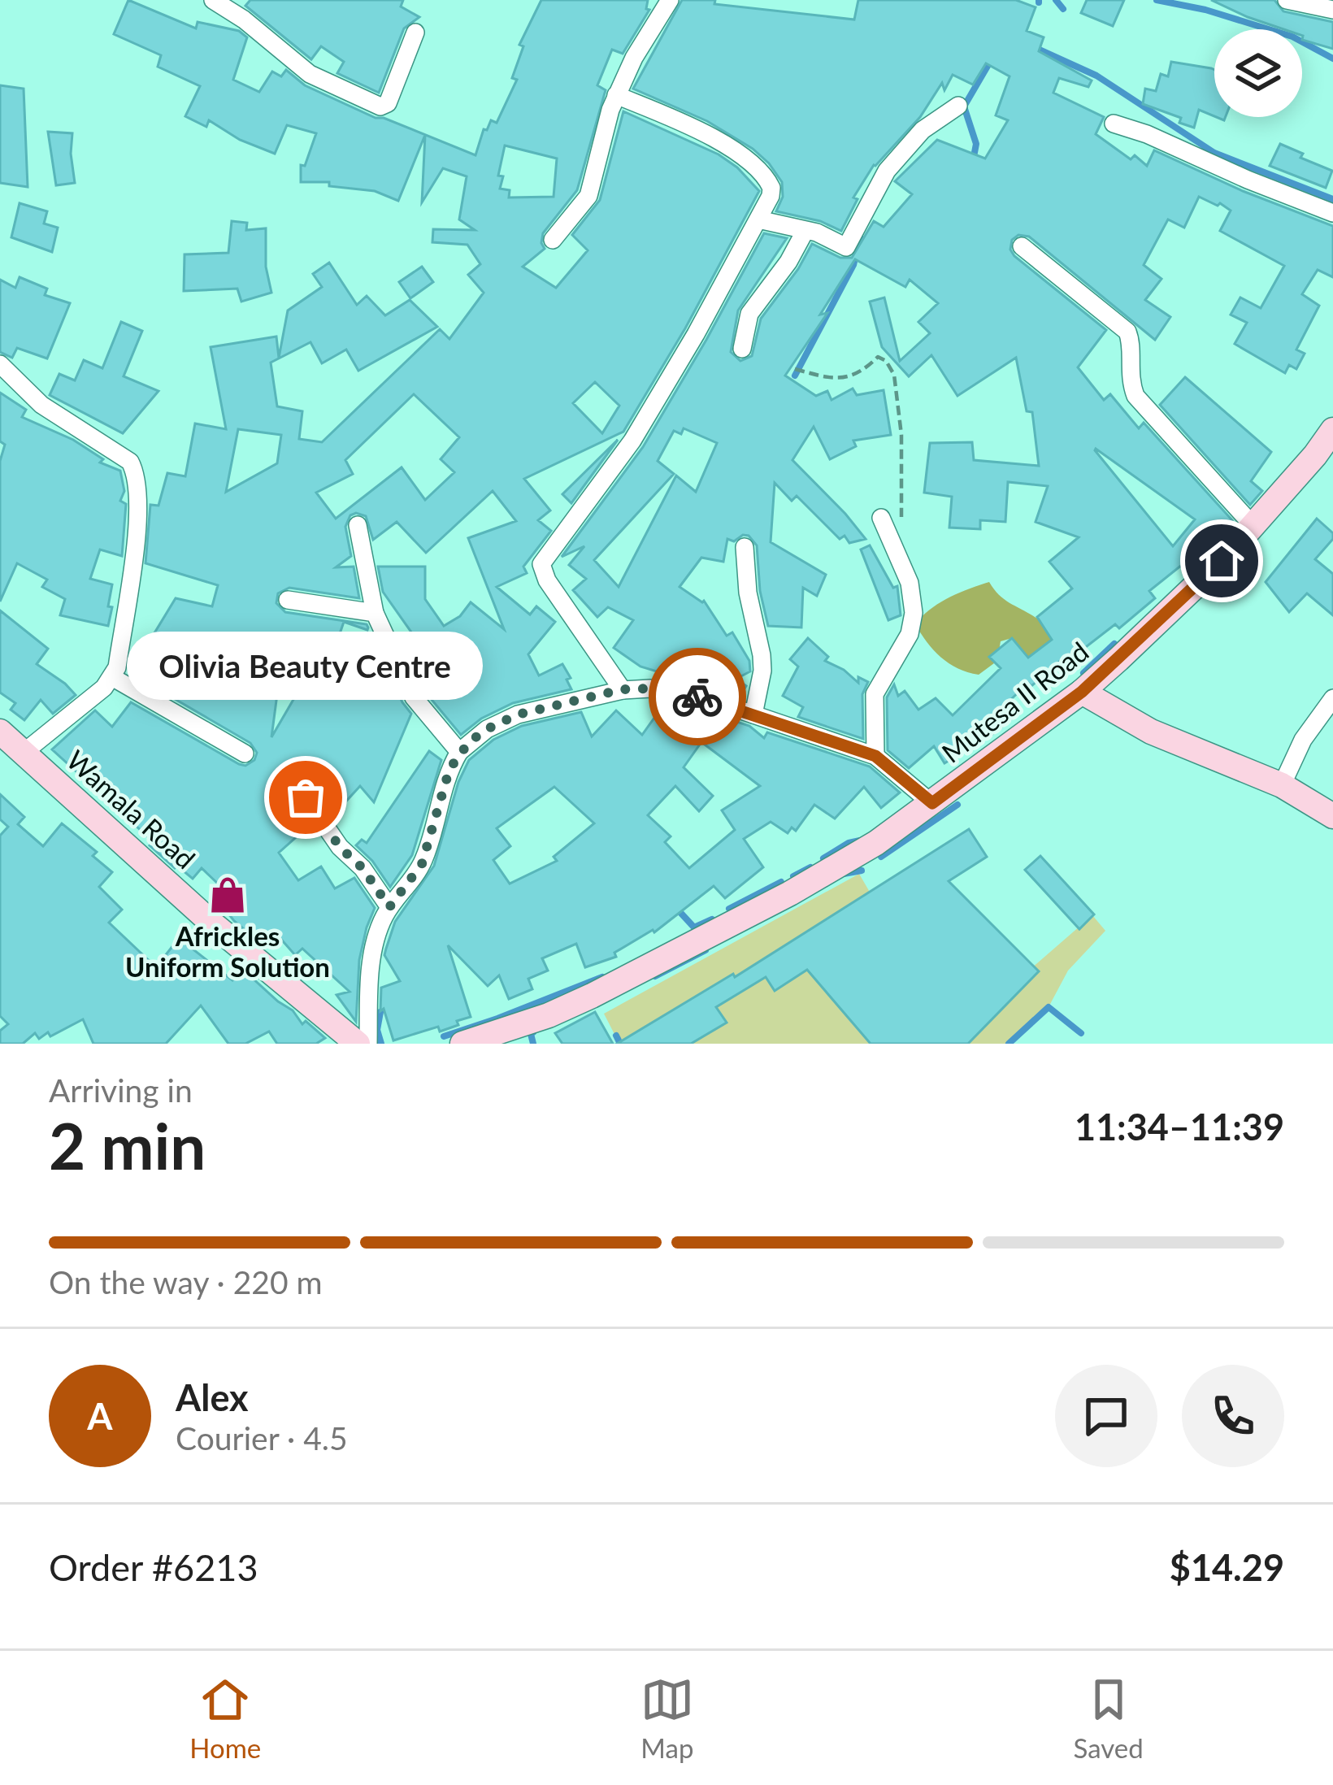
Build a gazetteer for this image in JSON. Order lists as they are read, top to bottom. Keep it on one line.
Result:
{"streets":{"street":["Mutesa II Road","Wamala Road"]},"places":{"other":["Olivia Beauty Centre"],"shop":["Africkles Uniform Solution"]},"page":{"bubble":"Olivia Beauty Centre","heading":["2 min","Arriving in","11:34–11:39"],"panel":["Alex","Courier · 4.5","Order #6213","$14.29"],"bar":"On the way · 220 m","round":"A","tabs":["Home","Map","Saved"]}}
